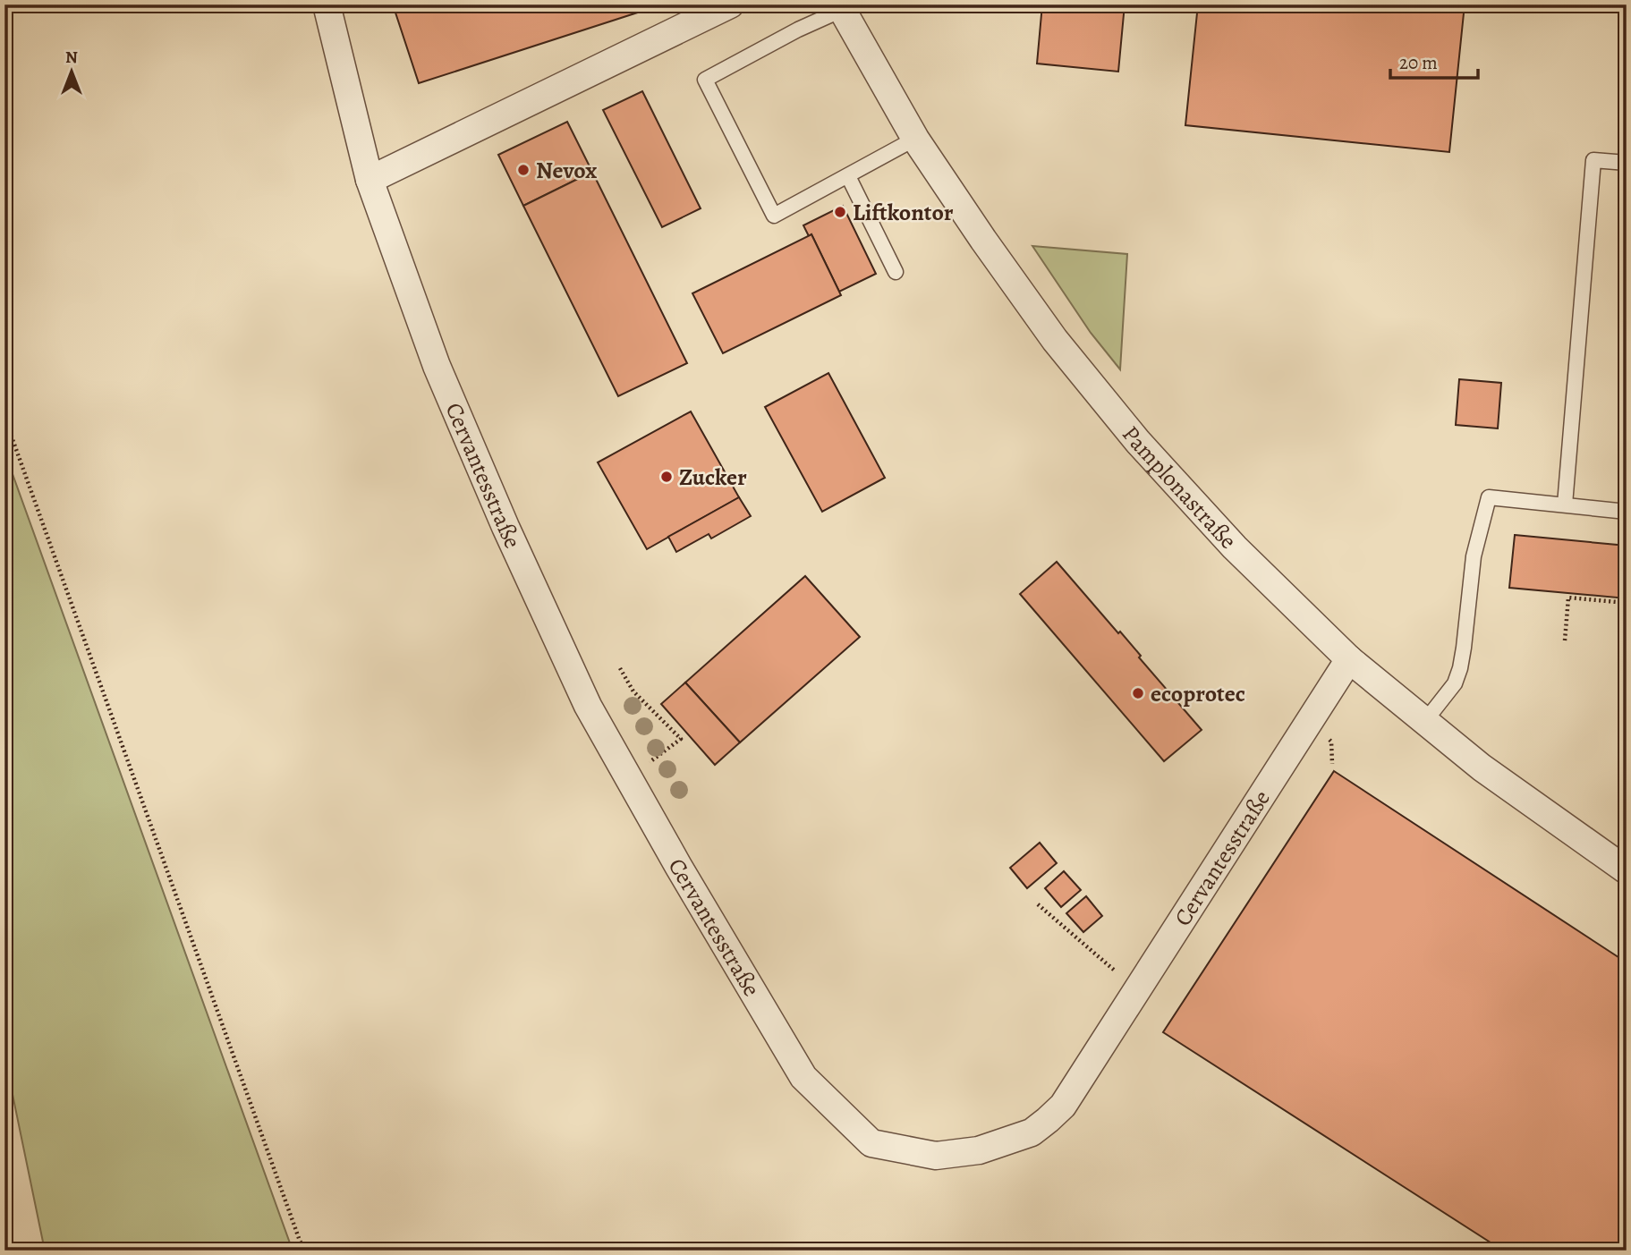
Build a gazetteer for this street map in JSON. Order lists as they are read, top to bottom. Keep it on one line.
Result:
{"streets":{"street":["Cervantesstraße","Pamplonastraße"]},"crossings":[["Cervantesstraße","Pamplonastraße"]],"places":["Nevox","Liftkontor","Zucker","ecoprotec"],"scale_bar":"20 m","north":"top"}
